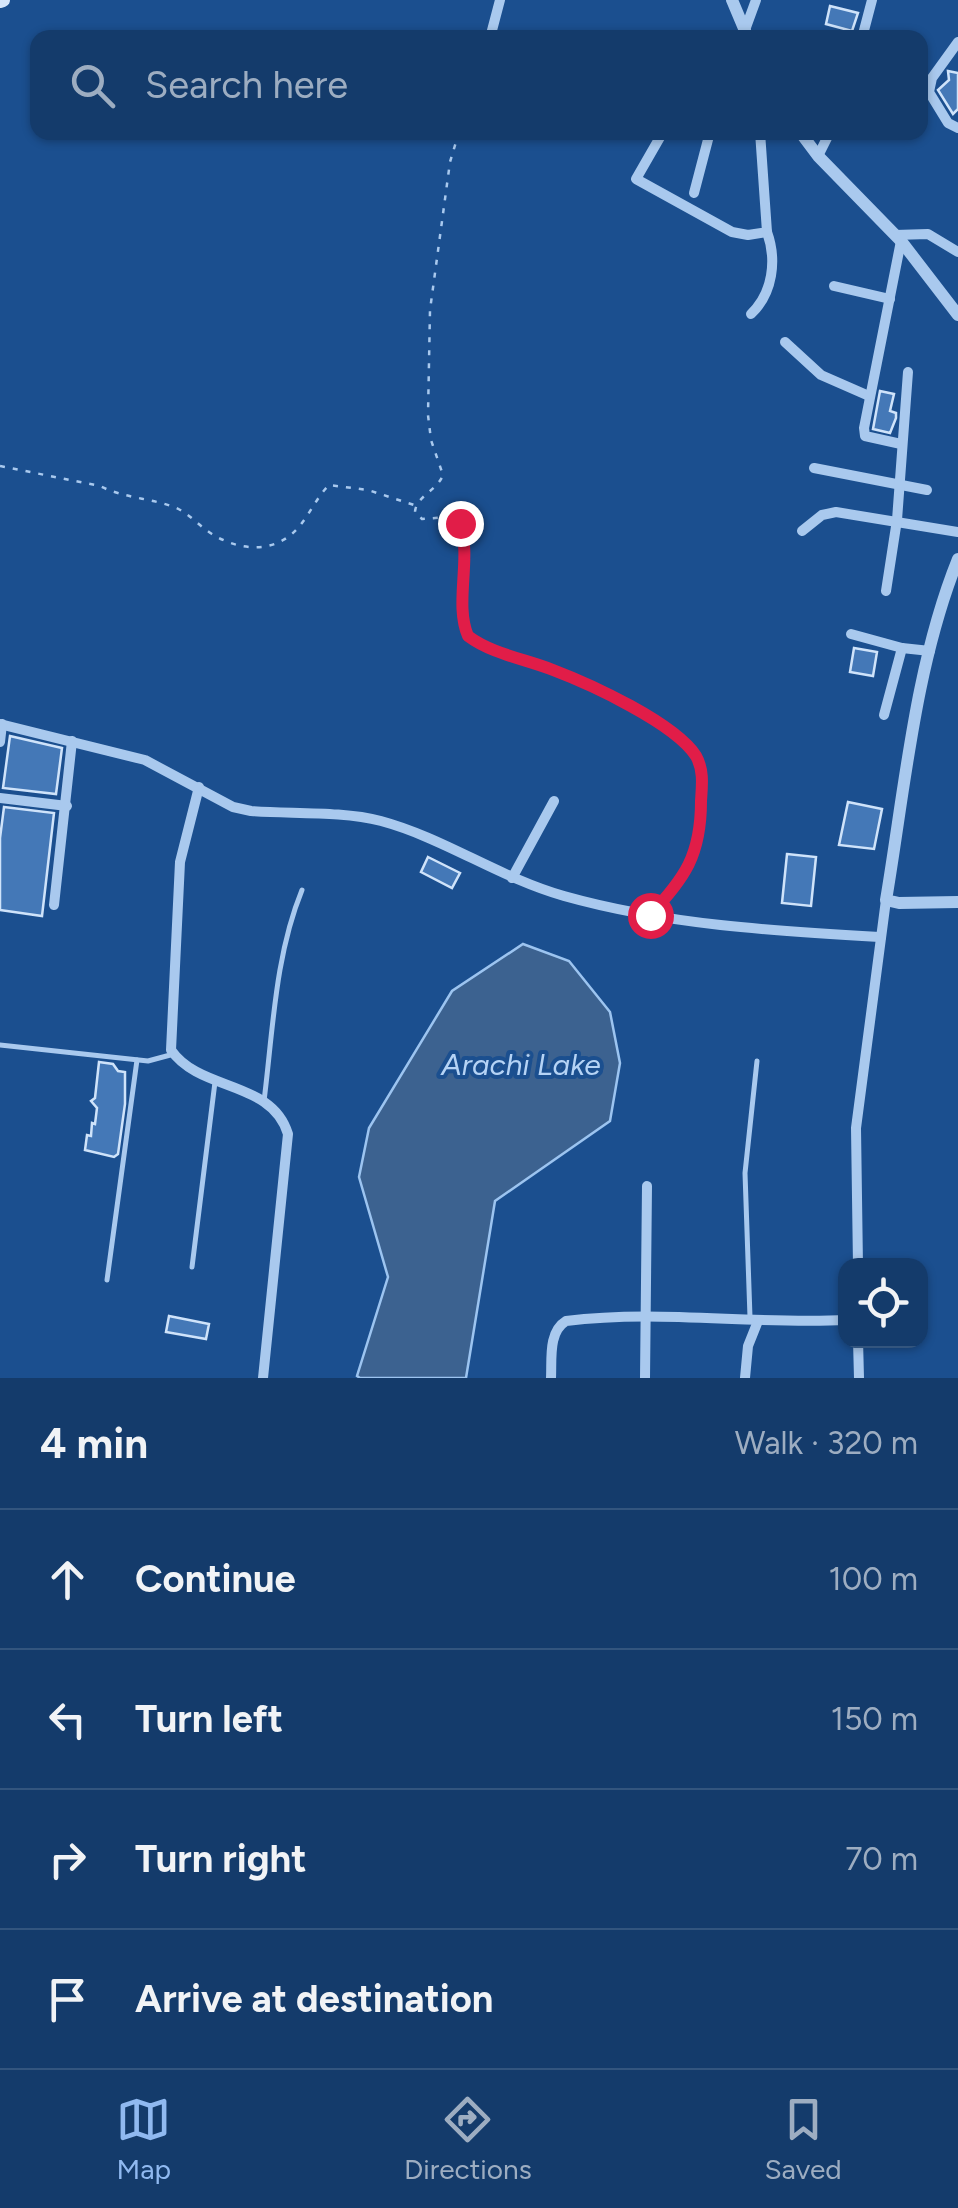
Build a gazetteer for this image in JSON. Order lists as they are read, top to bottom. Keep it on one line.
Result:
{"water":["Arachi Lake"],"page":{"search":"Search here","heading":["4 min","Walk · 320 m"],"list":[["Continue","100 m"],["Turn left","150 m"],["Turn right","70 m"],"Arrive at destination"],"nav":["Map","Directions","Saved"]}}
